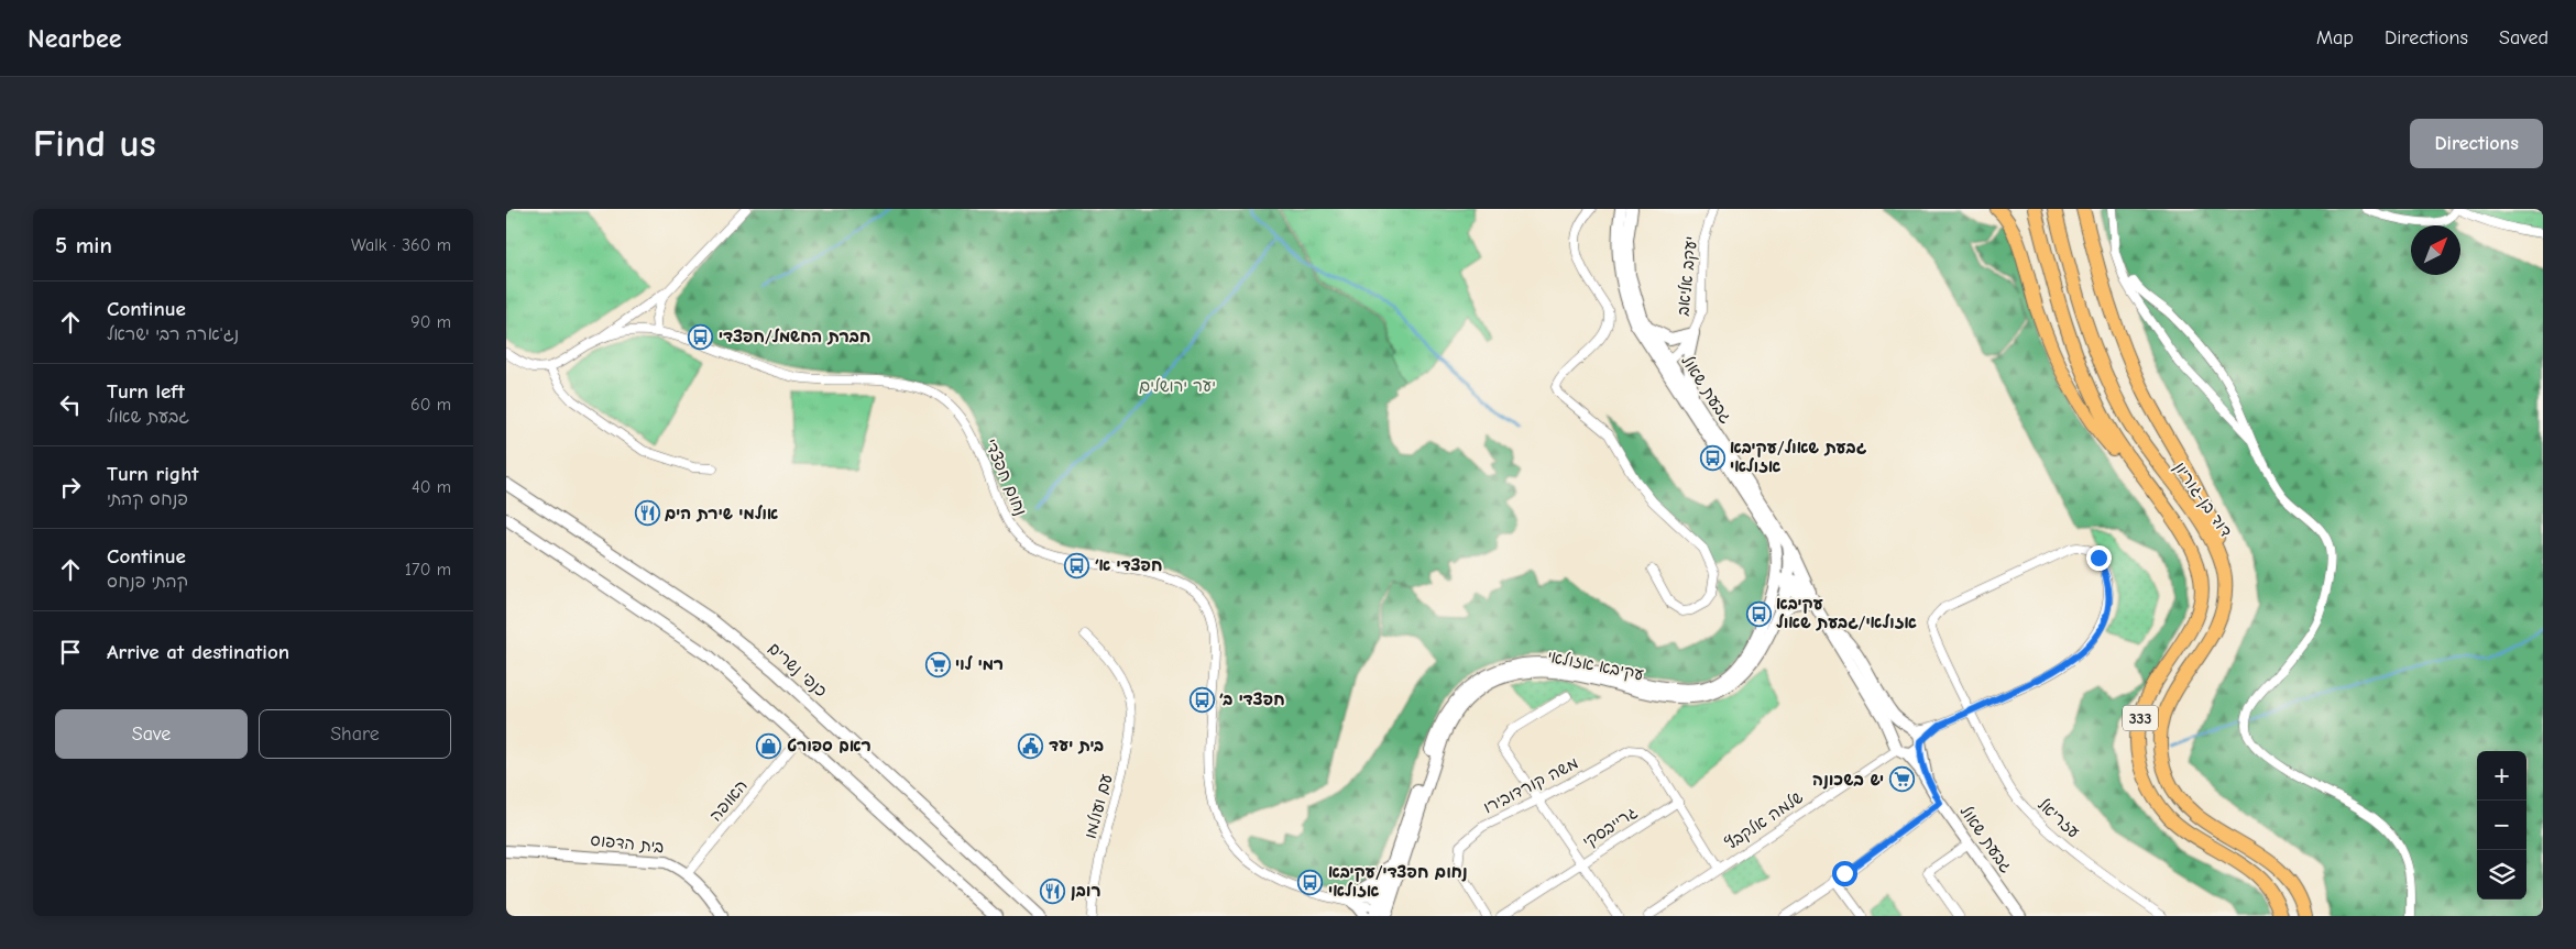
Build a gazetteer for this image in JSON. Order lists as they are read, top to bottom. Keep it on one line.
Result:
{"streets":{"main road":["דוד בן-גוריון","333"],"street":["יעקב אליאב","גבעת שאול","נחום חפצדי","עקיבא אזולאי","כנפי נשרים","משה קורדובירו","האופה","עם ועולמו","עזריאל","שלמה אלקבץ","גרייבסקי","בית הדפוס"]},"crossings":[["יעקב אליאב","גבעת שאול"],["גבעת שאול","עקיבא אזולאי"],["גבעת שאול","שלמה אלקבץ"],["נחום חפצדי","עקיבא אזולאי"],["משה קורדובירו","גרייבסקי"],["האופה","בית הדפוס"]],"parks":["יער ירושלים"],"places":{"bus stop":["חברת החשמל/חפצדי","גבעת שאול/עקיבא אזולאי","חפצדי א׳","עקיבא אזולאי/גבעת שאול","חפצדי ב׳","נחום חפצדי/עקיבא אזולאי"],"restaurant":["אולמי שירת הים","רובן"],"supermarket":["רמי לוי","יש בשכונה"],"shop":["ראם ספורט"],"public building":["בית יעד"]},"north":"top right","page":{"header":"Nearbee","nav":["Map","Directions","Saved"],"buttons":["Directions",["Save","Share"]],"title":"Find us","heading":["5 min","Walk · 360 m"],"list":[["Continue","נג'ארה רבי ישראל","90 m"],["Turn left","גבעת שאול","60 m"],["Turn right","פנחס קהתי","40 m"],["Continue","קהתי פנחס","170 m"],"Arrive at destination"],"map_buttons":["+","−"]}}
